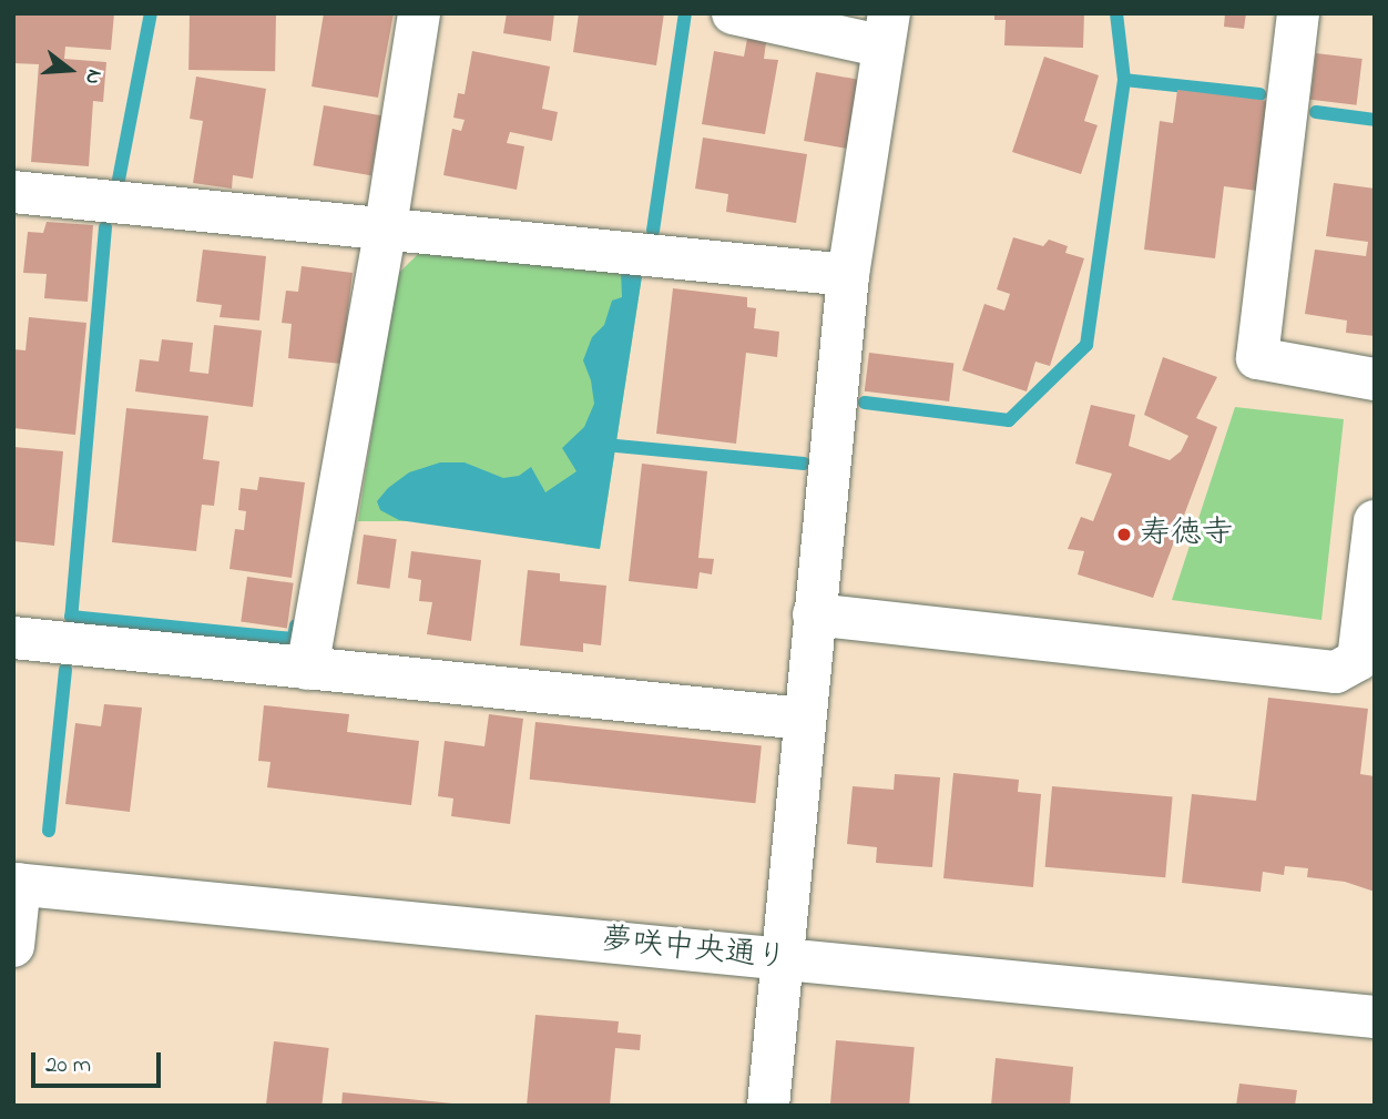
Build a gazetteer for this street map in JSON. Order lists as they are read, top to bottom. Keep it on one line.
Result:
{"streets":{"street":["夢咲中央通り"]},"places":["寿徳寺"],"scale_bar":"20 m","north":"right"}
